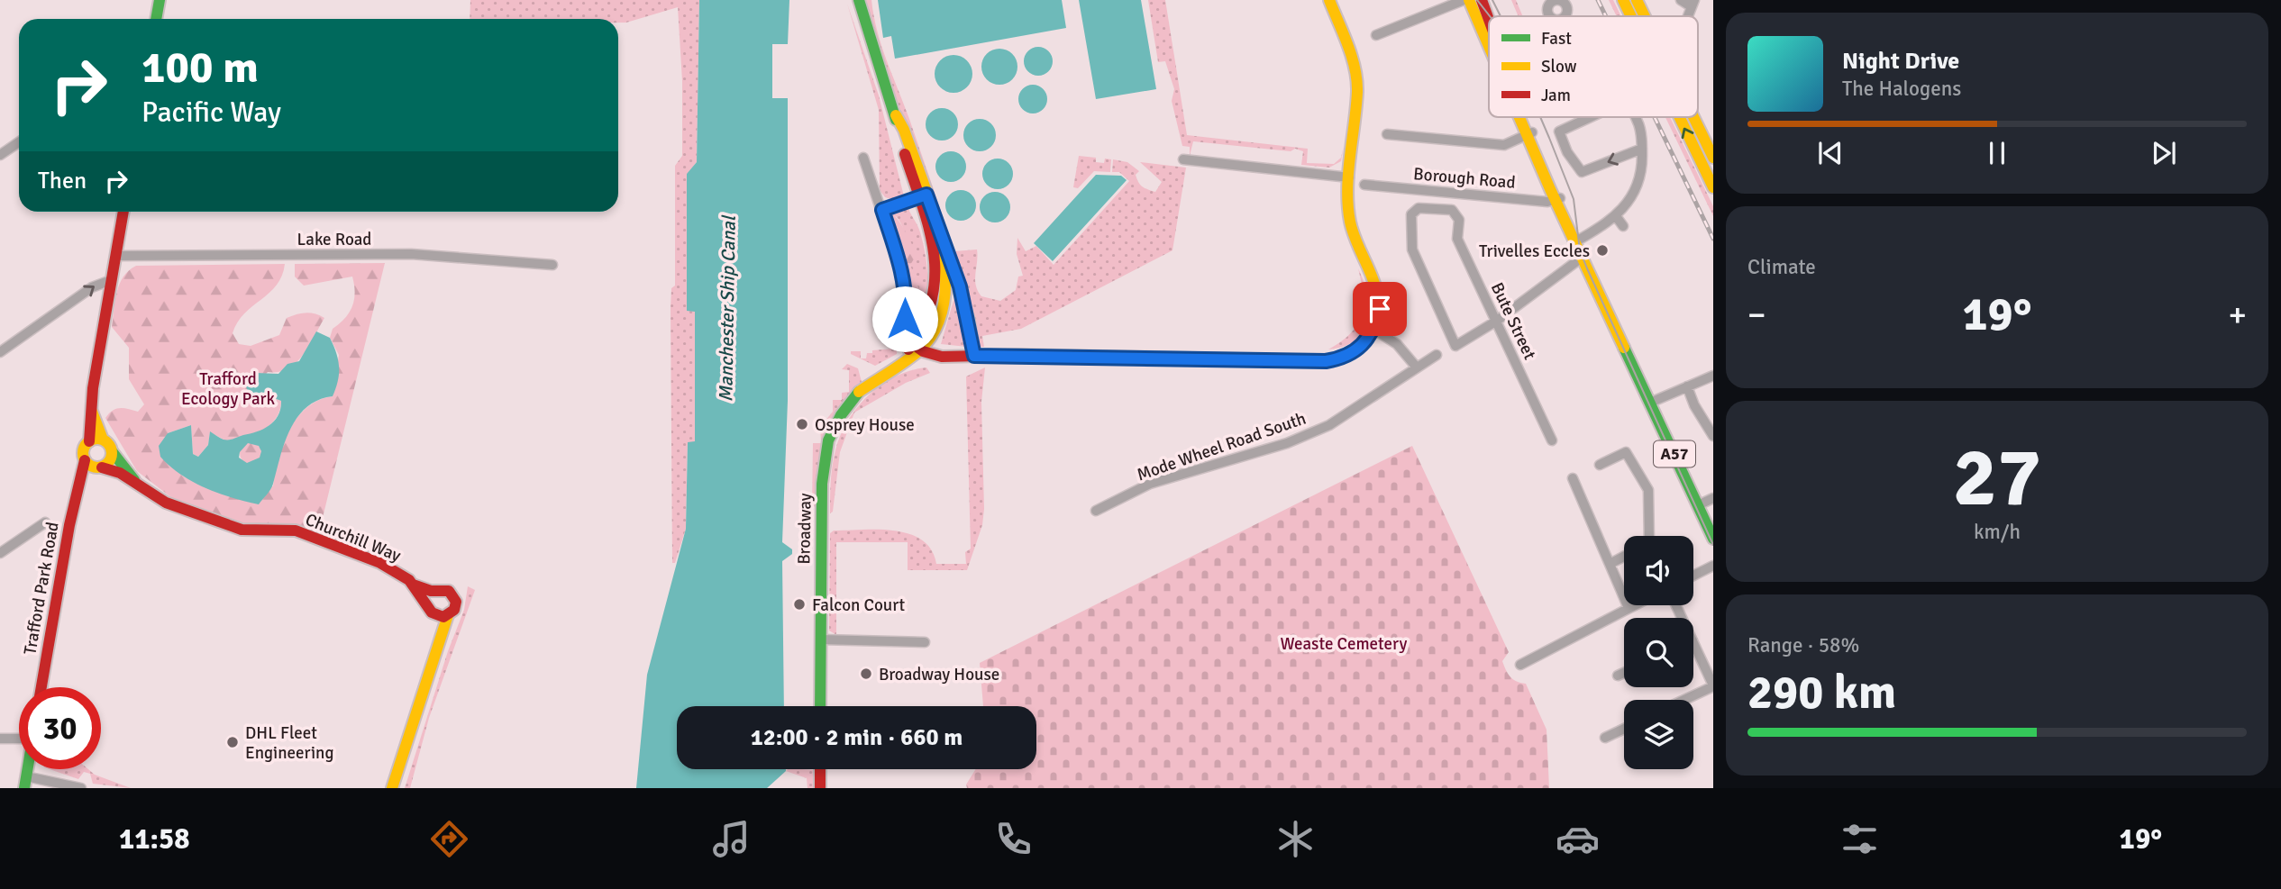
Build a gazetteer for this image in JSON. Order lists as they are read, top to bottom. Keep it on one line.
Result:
{"streets":{"main road":["A57","Broadway","Churchill Way","Trafford Park Road"],"street":["Borough Road","Lake Road","Bute Street","Mode Wheel Road South"]},"crossings":[["Borough Road","A57"],["Churchill Way","Trafford Park Road"]],"water":["Manchester Ship Canal"],"parks":["Trafford Ecology Park","Weaste Cemetery"],"places":["Trivelles Eccles","Osprey House","Falcon Court","Broadway House","DHL Fleet Engineering"],"legend":["Fast","Slow","Jam"],"page":{"turn":["100 m","Pacific Way"],"song":["Night Drive","The Halogens"],"then":"Then","tile":["Climate",["27","km/h"],["Range · 58%","290 km"]],"heat":["−","19°","+"],"limit":"30","trip":"12:00 · 2 min · 660 m","tabs":["11:58","19°"]}}
